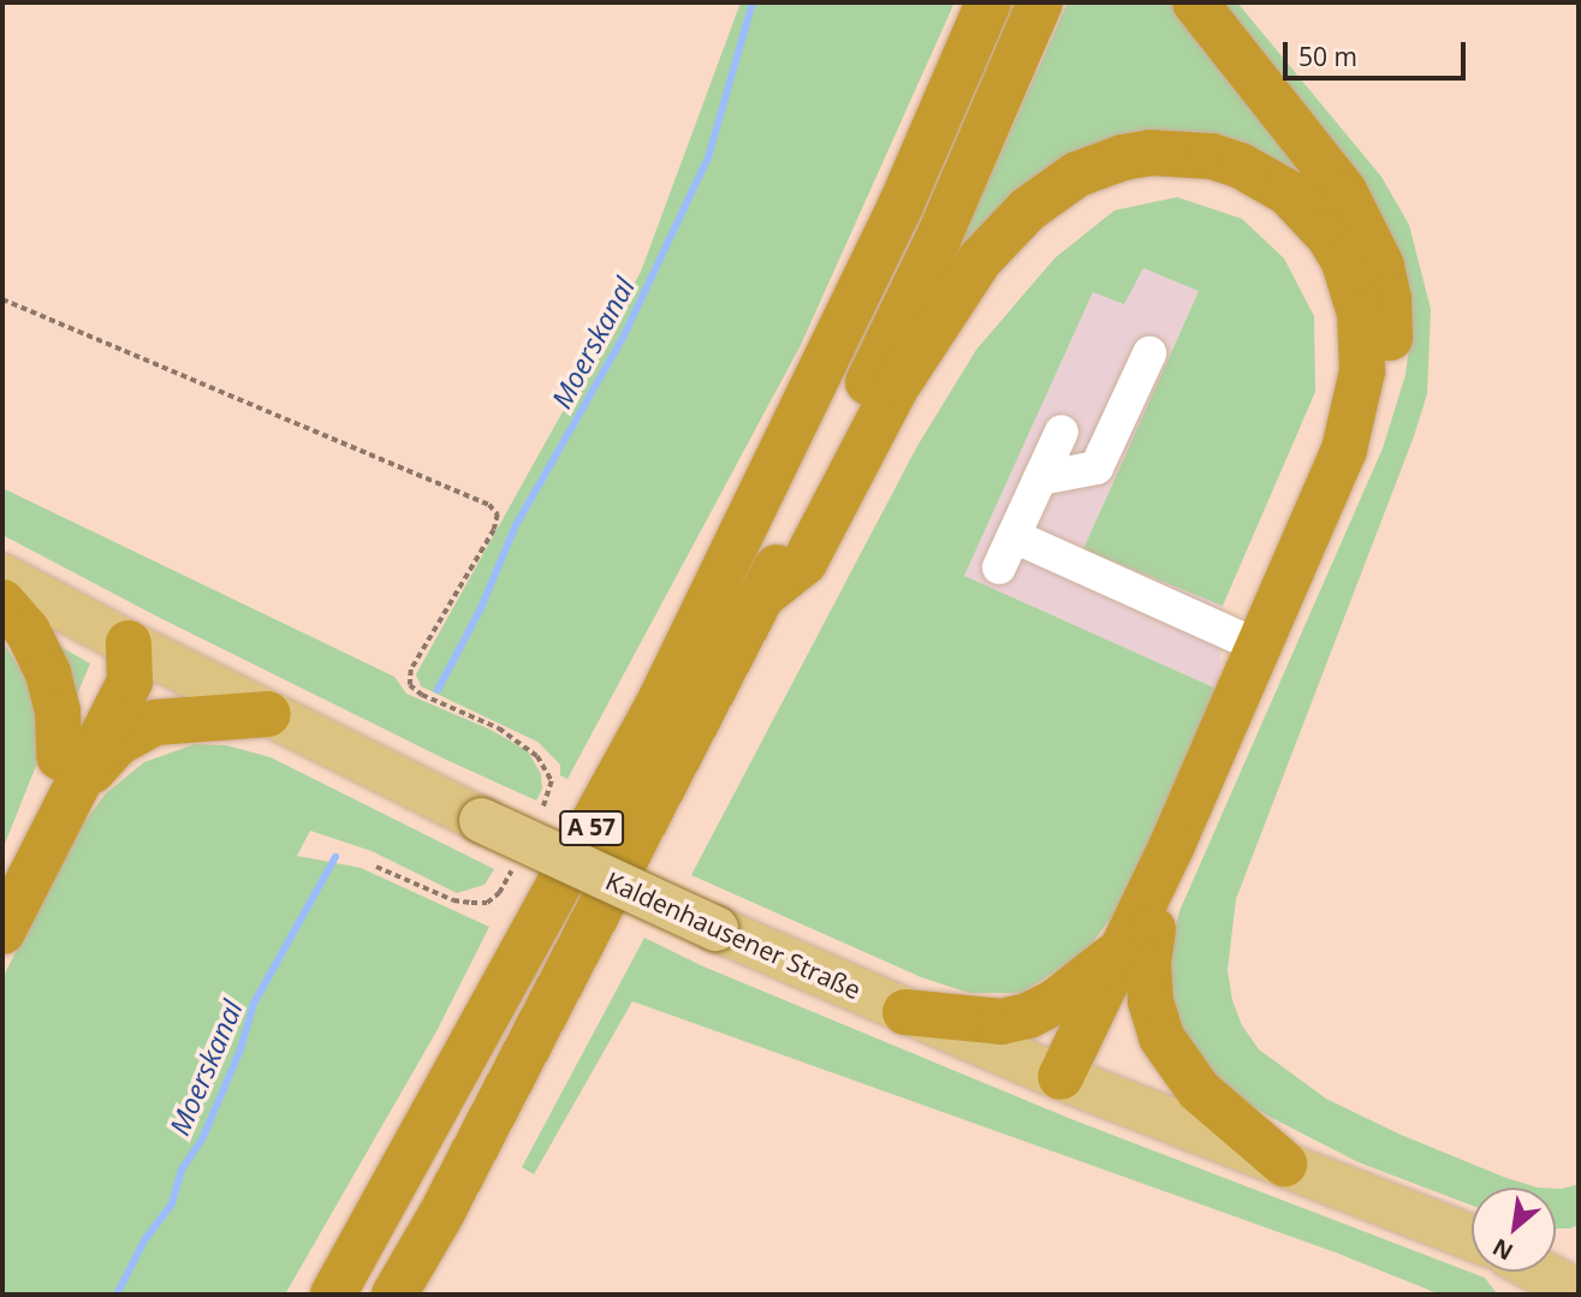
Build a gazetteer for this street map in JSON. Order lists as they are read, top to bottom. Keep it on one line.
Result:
{"streets":{"highway":["A 57"],"main road":["Kaldenhausener Straße"]},"water":["Moerskanal"],"scale_bar":"50 m","north":"bottom left"}
